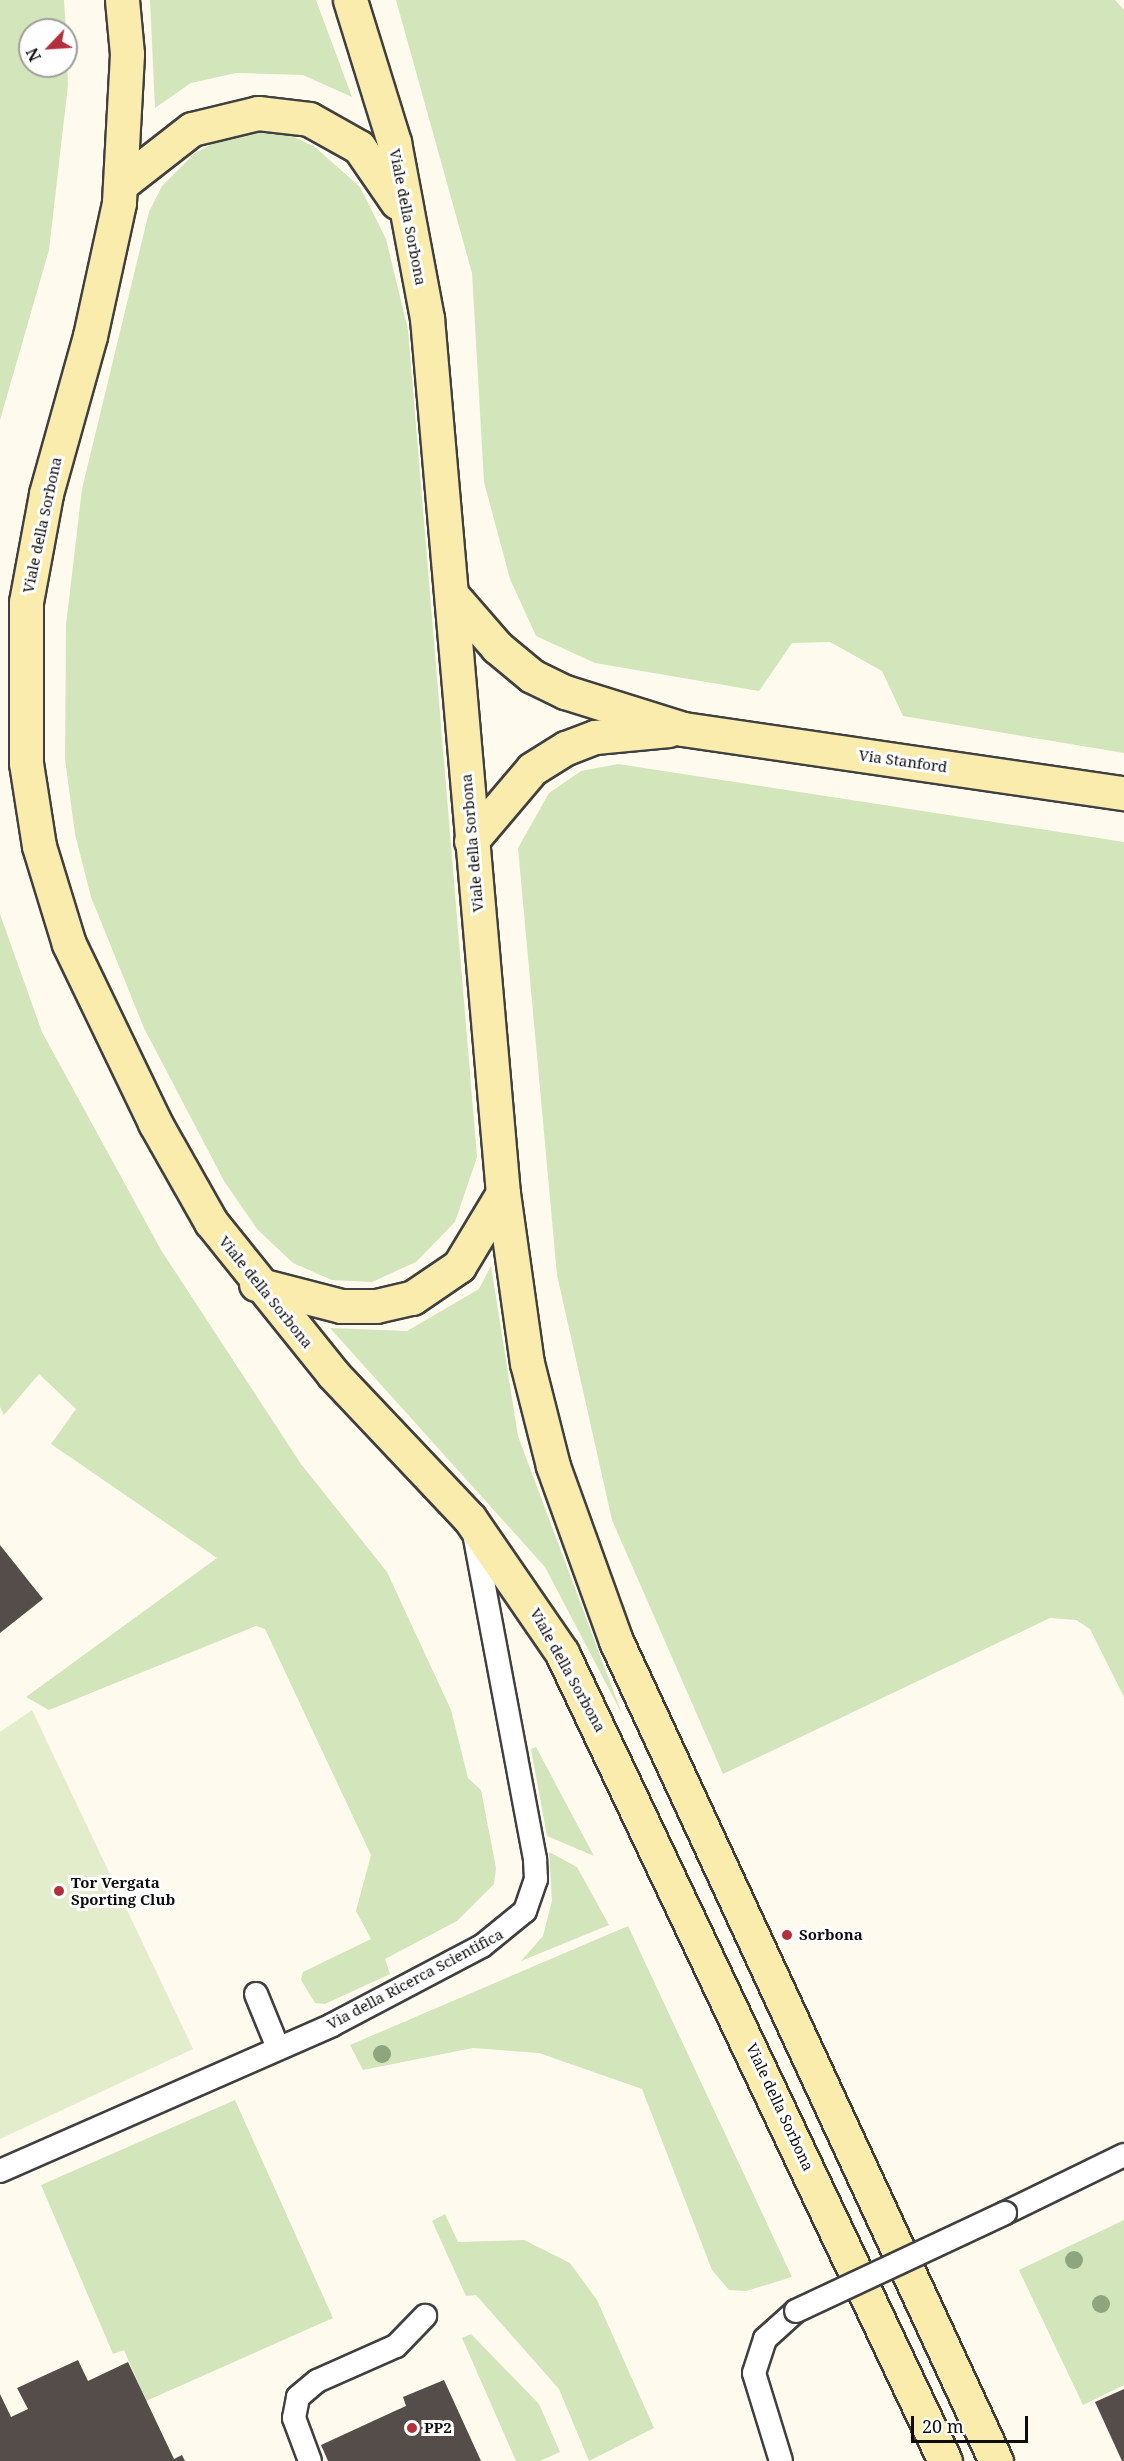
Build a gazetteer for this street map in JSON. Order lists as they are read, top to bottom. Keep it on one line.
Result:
{"streets":{"street":["Viale della Sorbona","Via Stanford"],"lane":["Via della Ricerca Scientifica"]},"crossings":[["Viale della Sorbona","Via Stanford"],["Viale della Sorbona","Via della Ricerca Scientifica"]],"places":["Tor Vergata Sporting Club","Sorbona","PP2"],"scale_bar":"20 m","north":"bottom left"}
